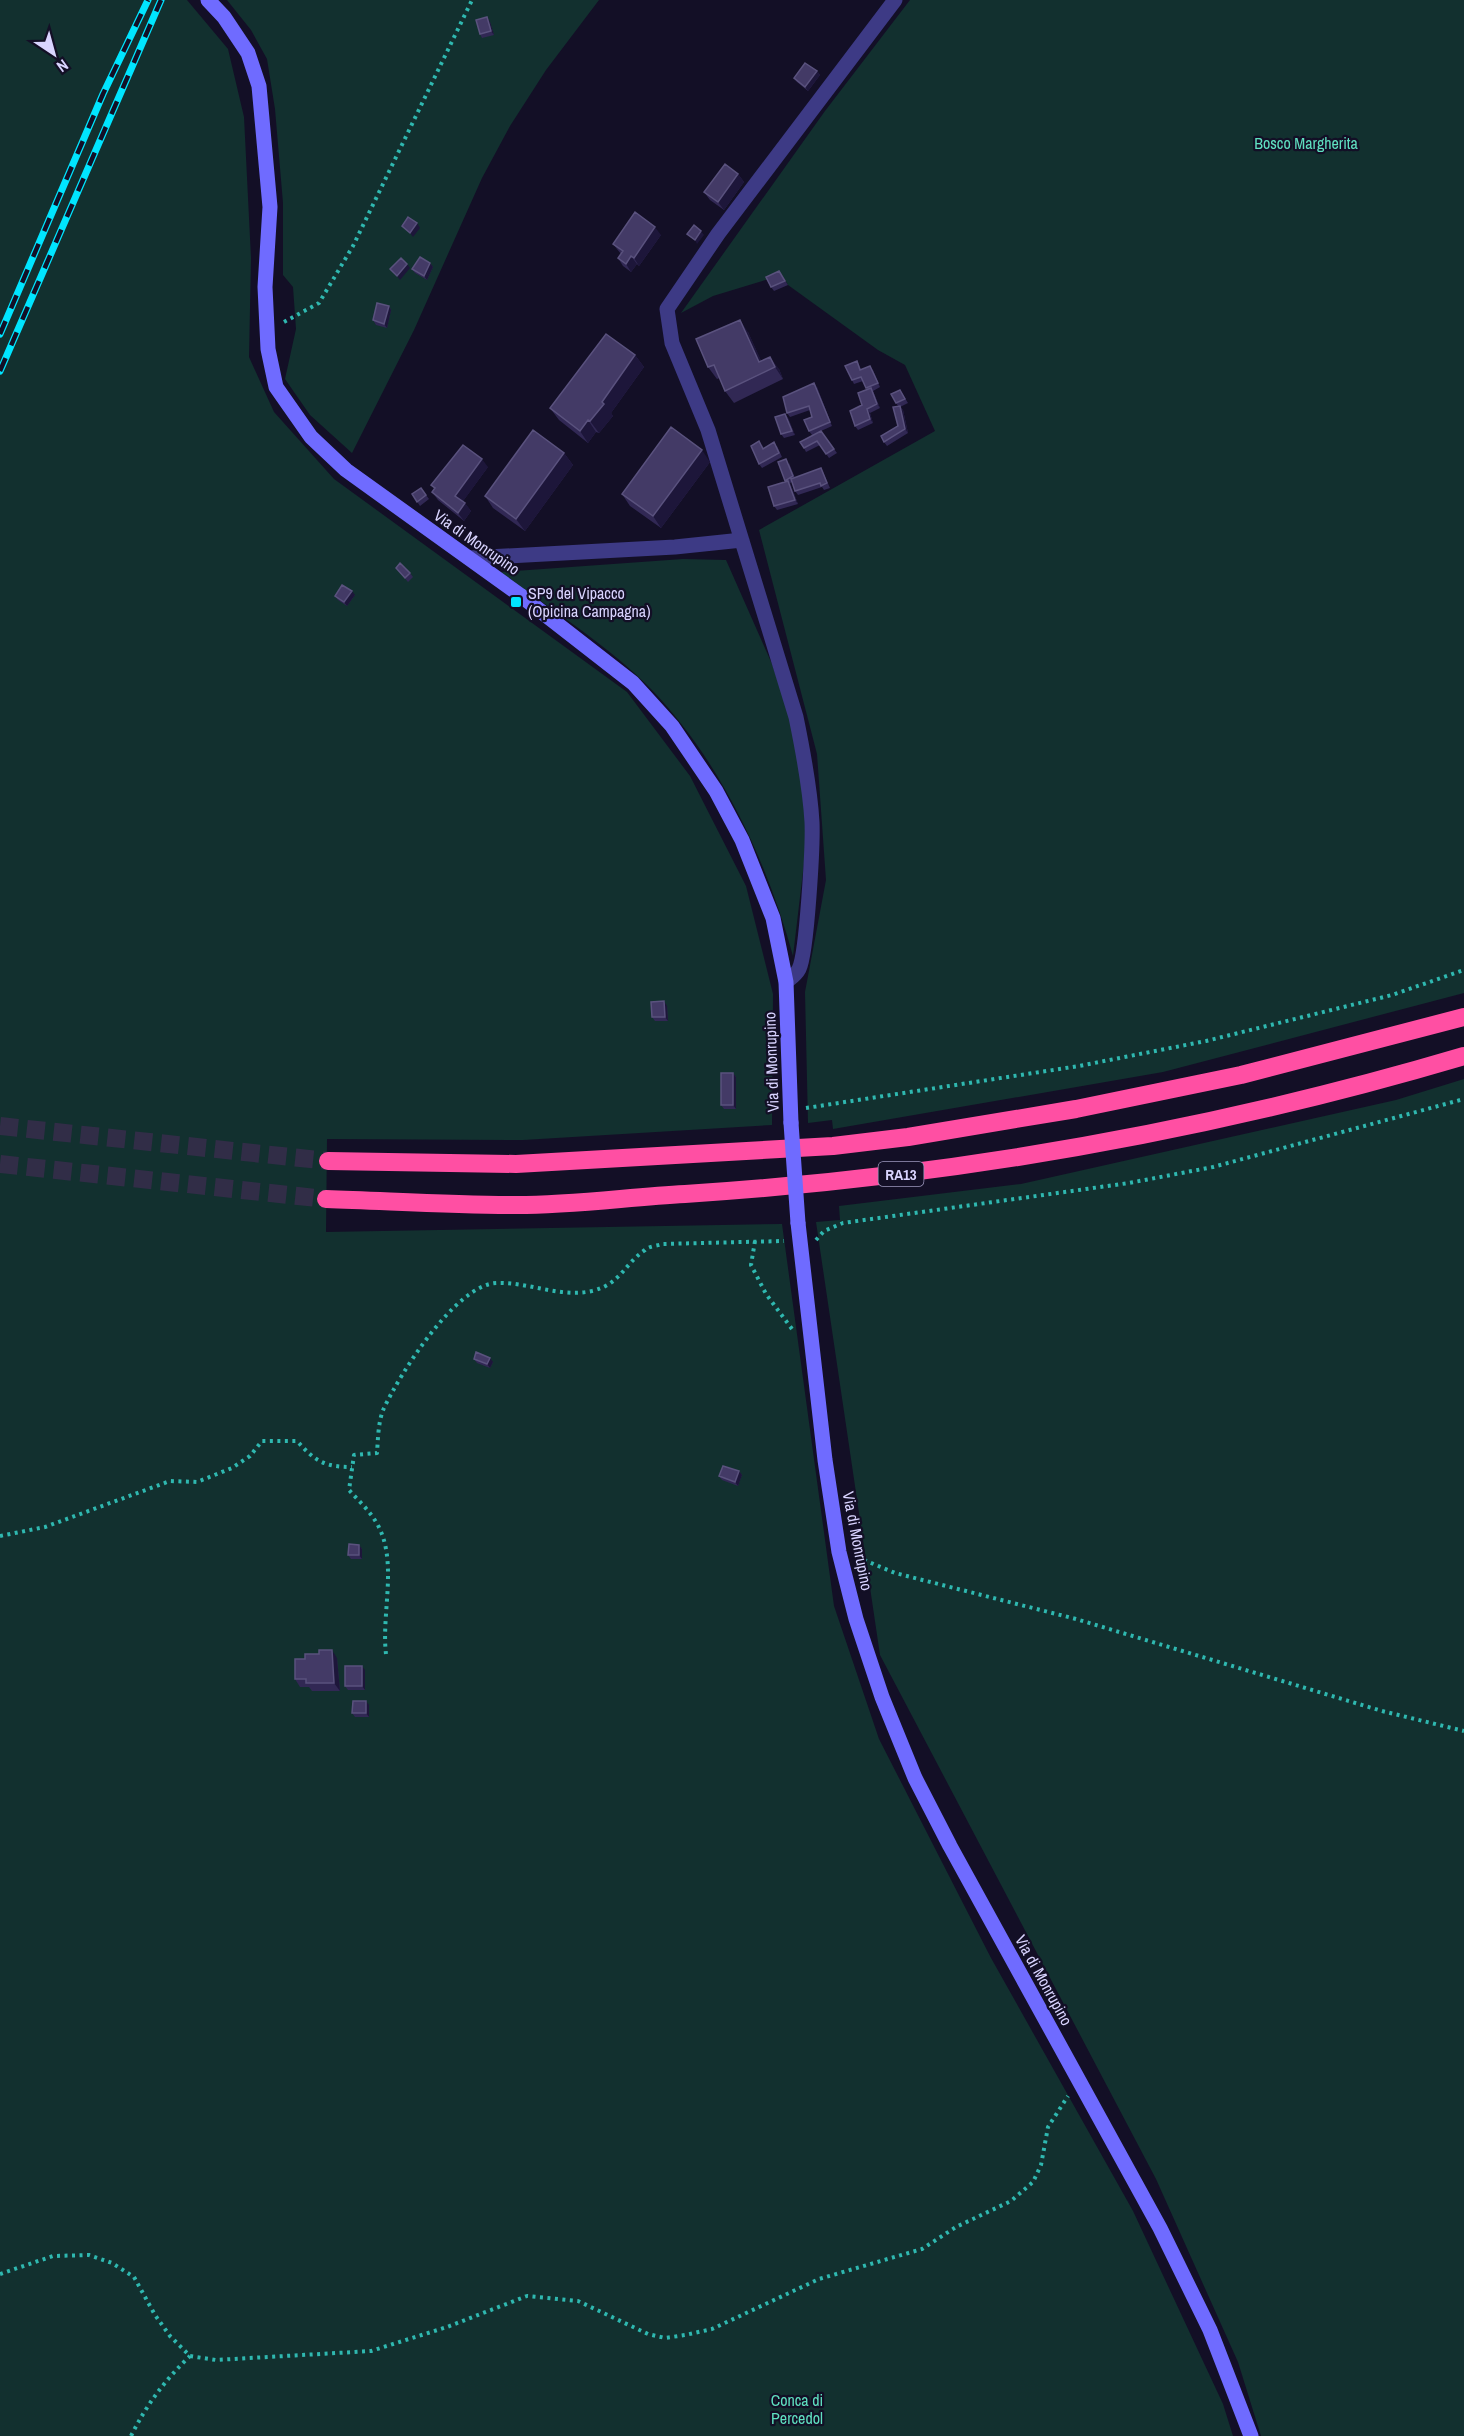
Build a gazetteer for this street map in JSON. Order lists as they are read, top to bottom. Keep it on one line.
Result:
{"streets":{"highway":["RA13"],"main road":["Via di Monrupino"]},"parks":["Bosco Margherita","Conca di Percedol"],"places":{"transit":["SP9 del Vipacco (Opicina Campagna)"]},"north":"bottom right"}
